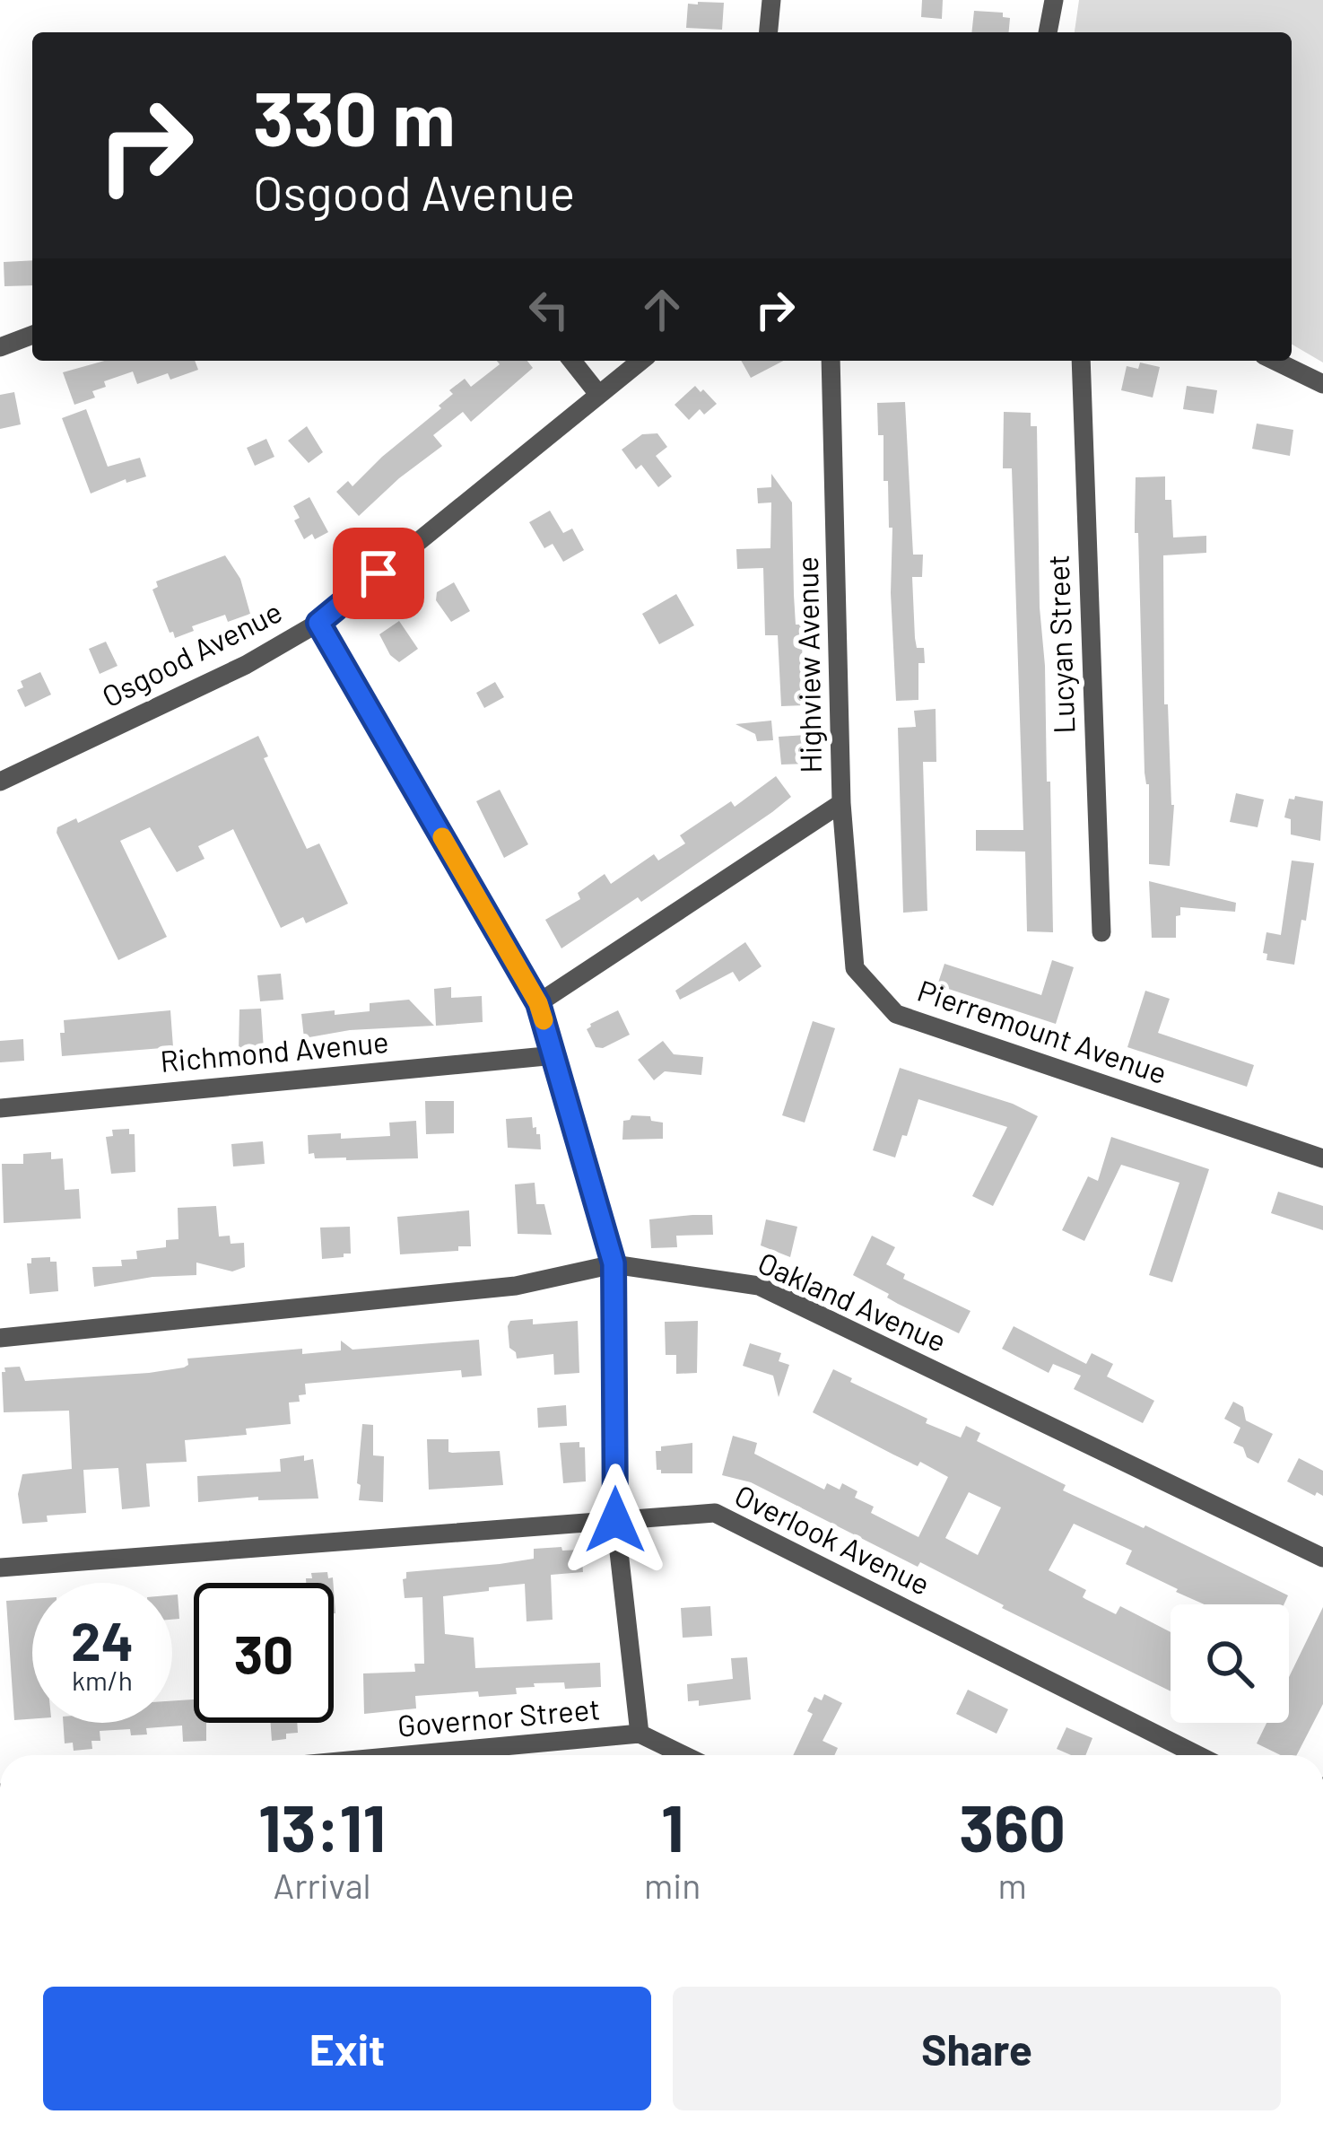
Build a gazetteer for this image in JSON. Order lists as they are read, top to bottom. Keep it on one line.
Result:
{"streets":{"street":["Lucyan Street","Osgood Avenue","Highview Avenue","Pierremount Avenue","Richmond Avenue","Oakland Avenue","Overlook Avenue","Governor Street"]},"crossings":[["Highview Avenue","Pierremount Avenue"]],"page":{"turn":["330 m","Osgood Avenue"],"speed":"24 km/h","limit":"30","eta":["13:11","Arrival","1","min","360","m"],"buttons":["Exit","Share"]}}
